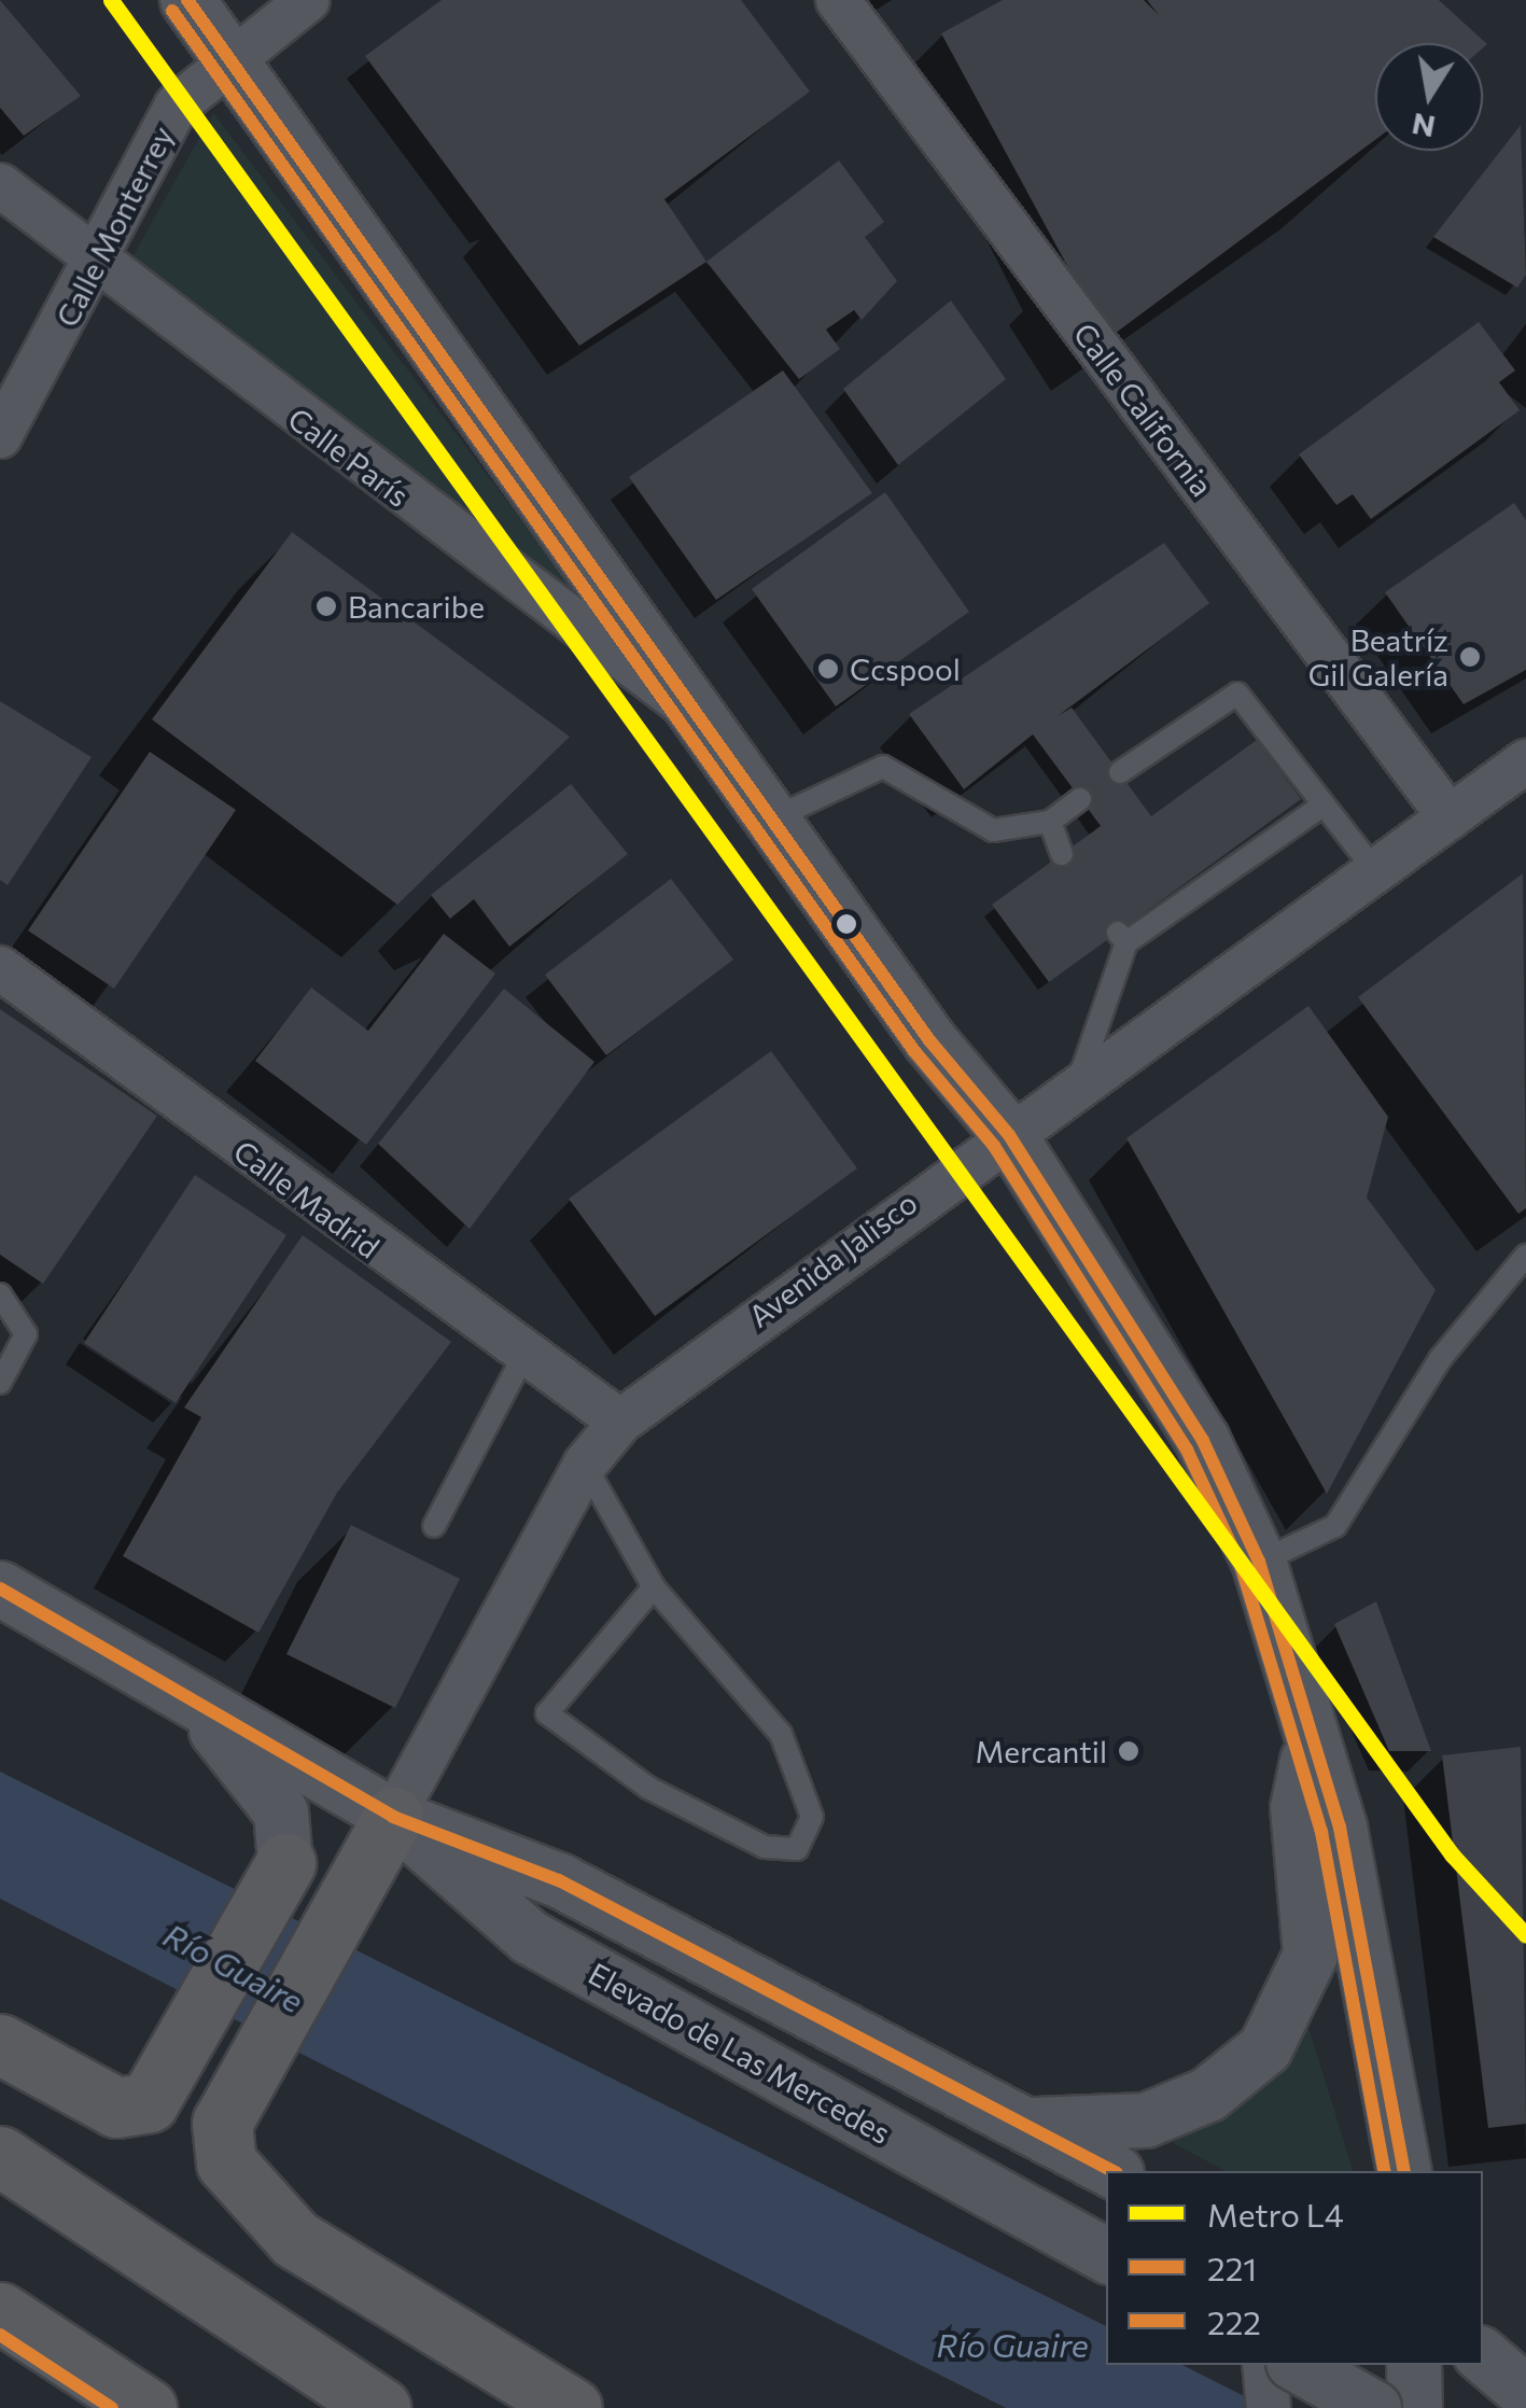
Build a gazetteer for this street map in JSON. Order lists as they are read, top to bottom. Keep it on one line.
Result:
{"streets":{"street":["Calle Monterrey","Calle California","Calle París","Calle Madrid","Avenida Jalisco","Elevado de Las Mercedes"]},"crossings":[["Calle Monterrey","Calle París"],["Calle California","Avenida Jalisco"],["Calle Madrid","Avenida Jalisco"],["Avenida Jalisco","Elevado de Las Mercedes"]],"water":["Río Guaire"],"places":["Bancaribe","Beatríz Gil Galería","Ccspool","Mercantil"],"lines":["metro line L4","transit line 221","transit line 222"],"legend":["Metro L4","221","222"],"north":"bottom"}
